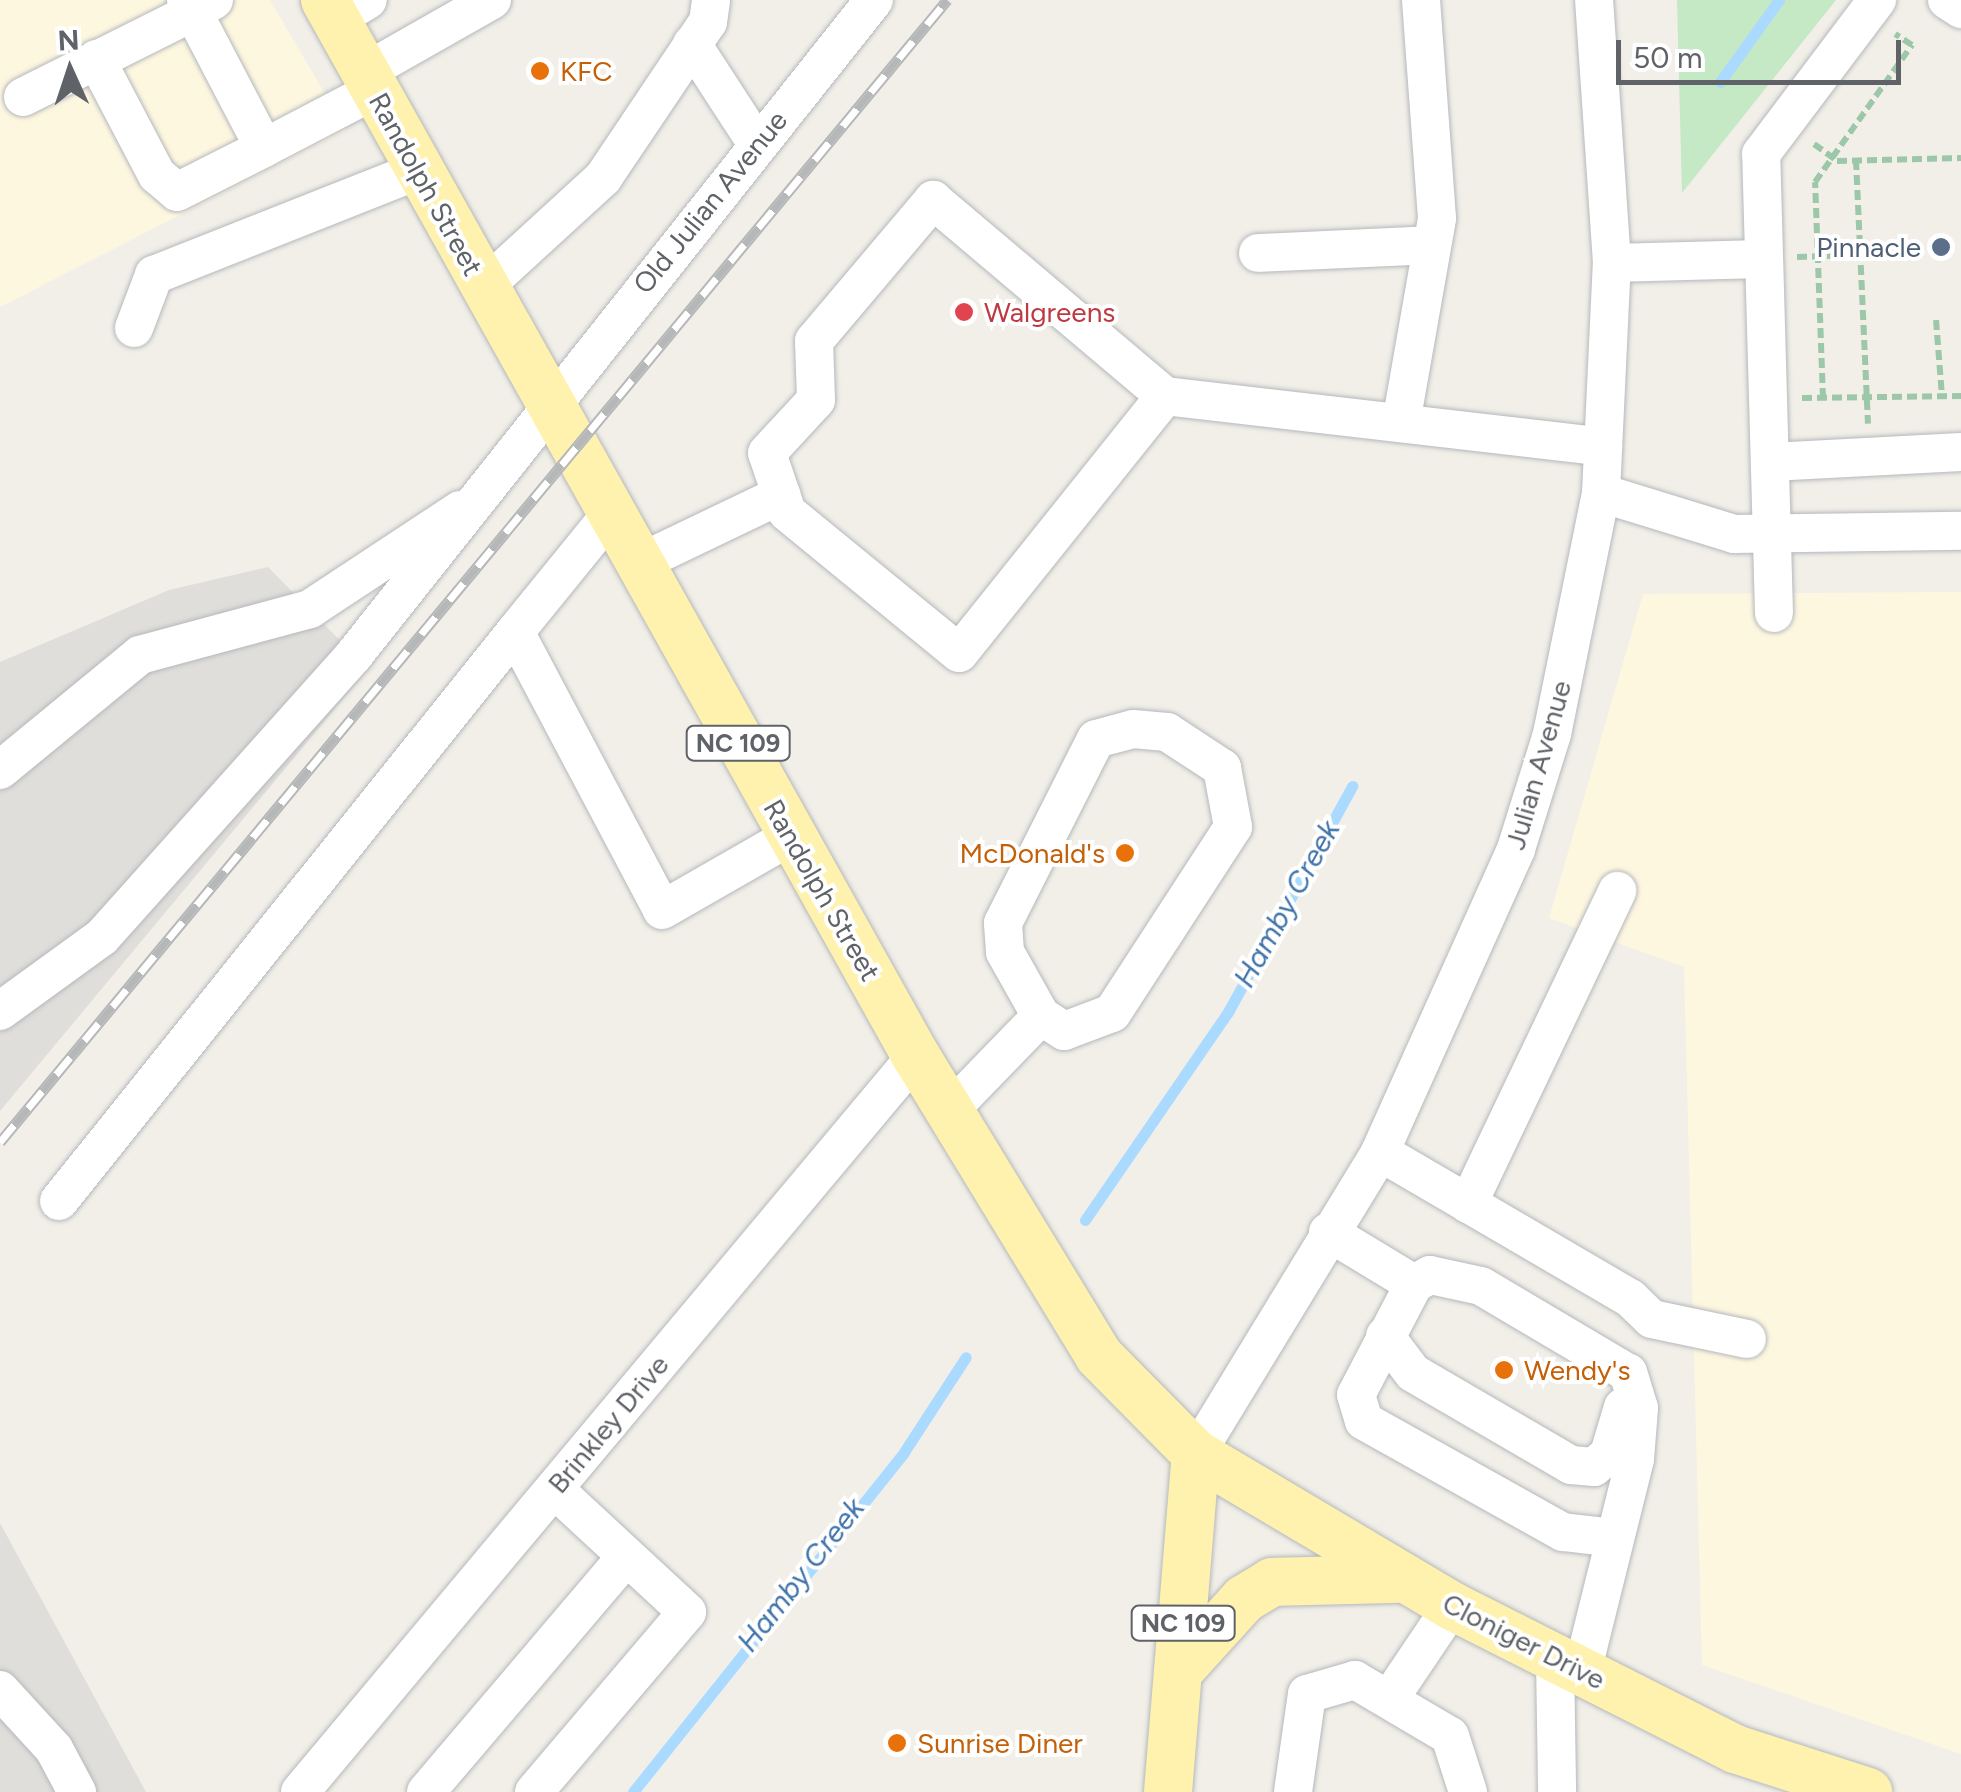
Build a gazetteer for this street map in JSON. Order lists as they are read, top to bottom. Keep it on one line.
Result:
{"streets":{"main road":["Randolph Street","NC 109","Cloniger Drive"],"street":["Old Julian Avenue","Julian Avenue","Brinkley Drive"]},"crossings":[["Randolph Street","Old Julian Avenue"],["Randolph Street","NC 109"],["Randolph Street","Julian Avenue"],["Randolph Street","Brinkley Drive"],["Randolph Street","Cloniger Drive"],["NC 109","Julian Avenue"],["NC 109","Cloniger Drive"],["Julian Avenue","Cloniger Drive"]],"water":["Hamby Creek"],"places":["KFC","Pinnacle","Walgreens","McDonald's","Wendy's","Sunrise Diner"],"scale_bar":"50 m","north":"top"}
